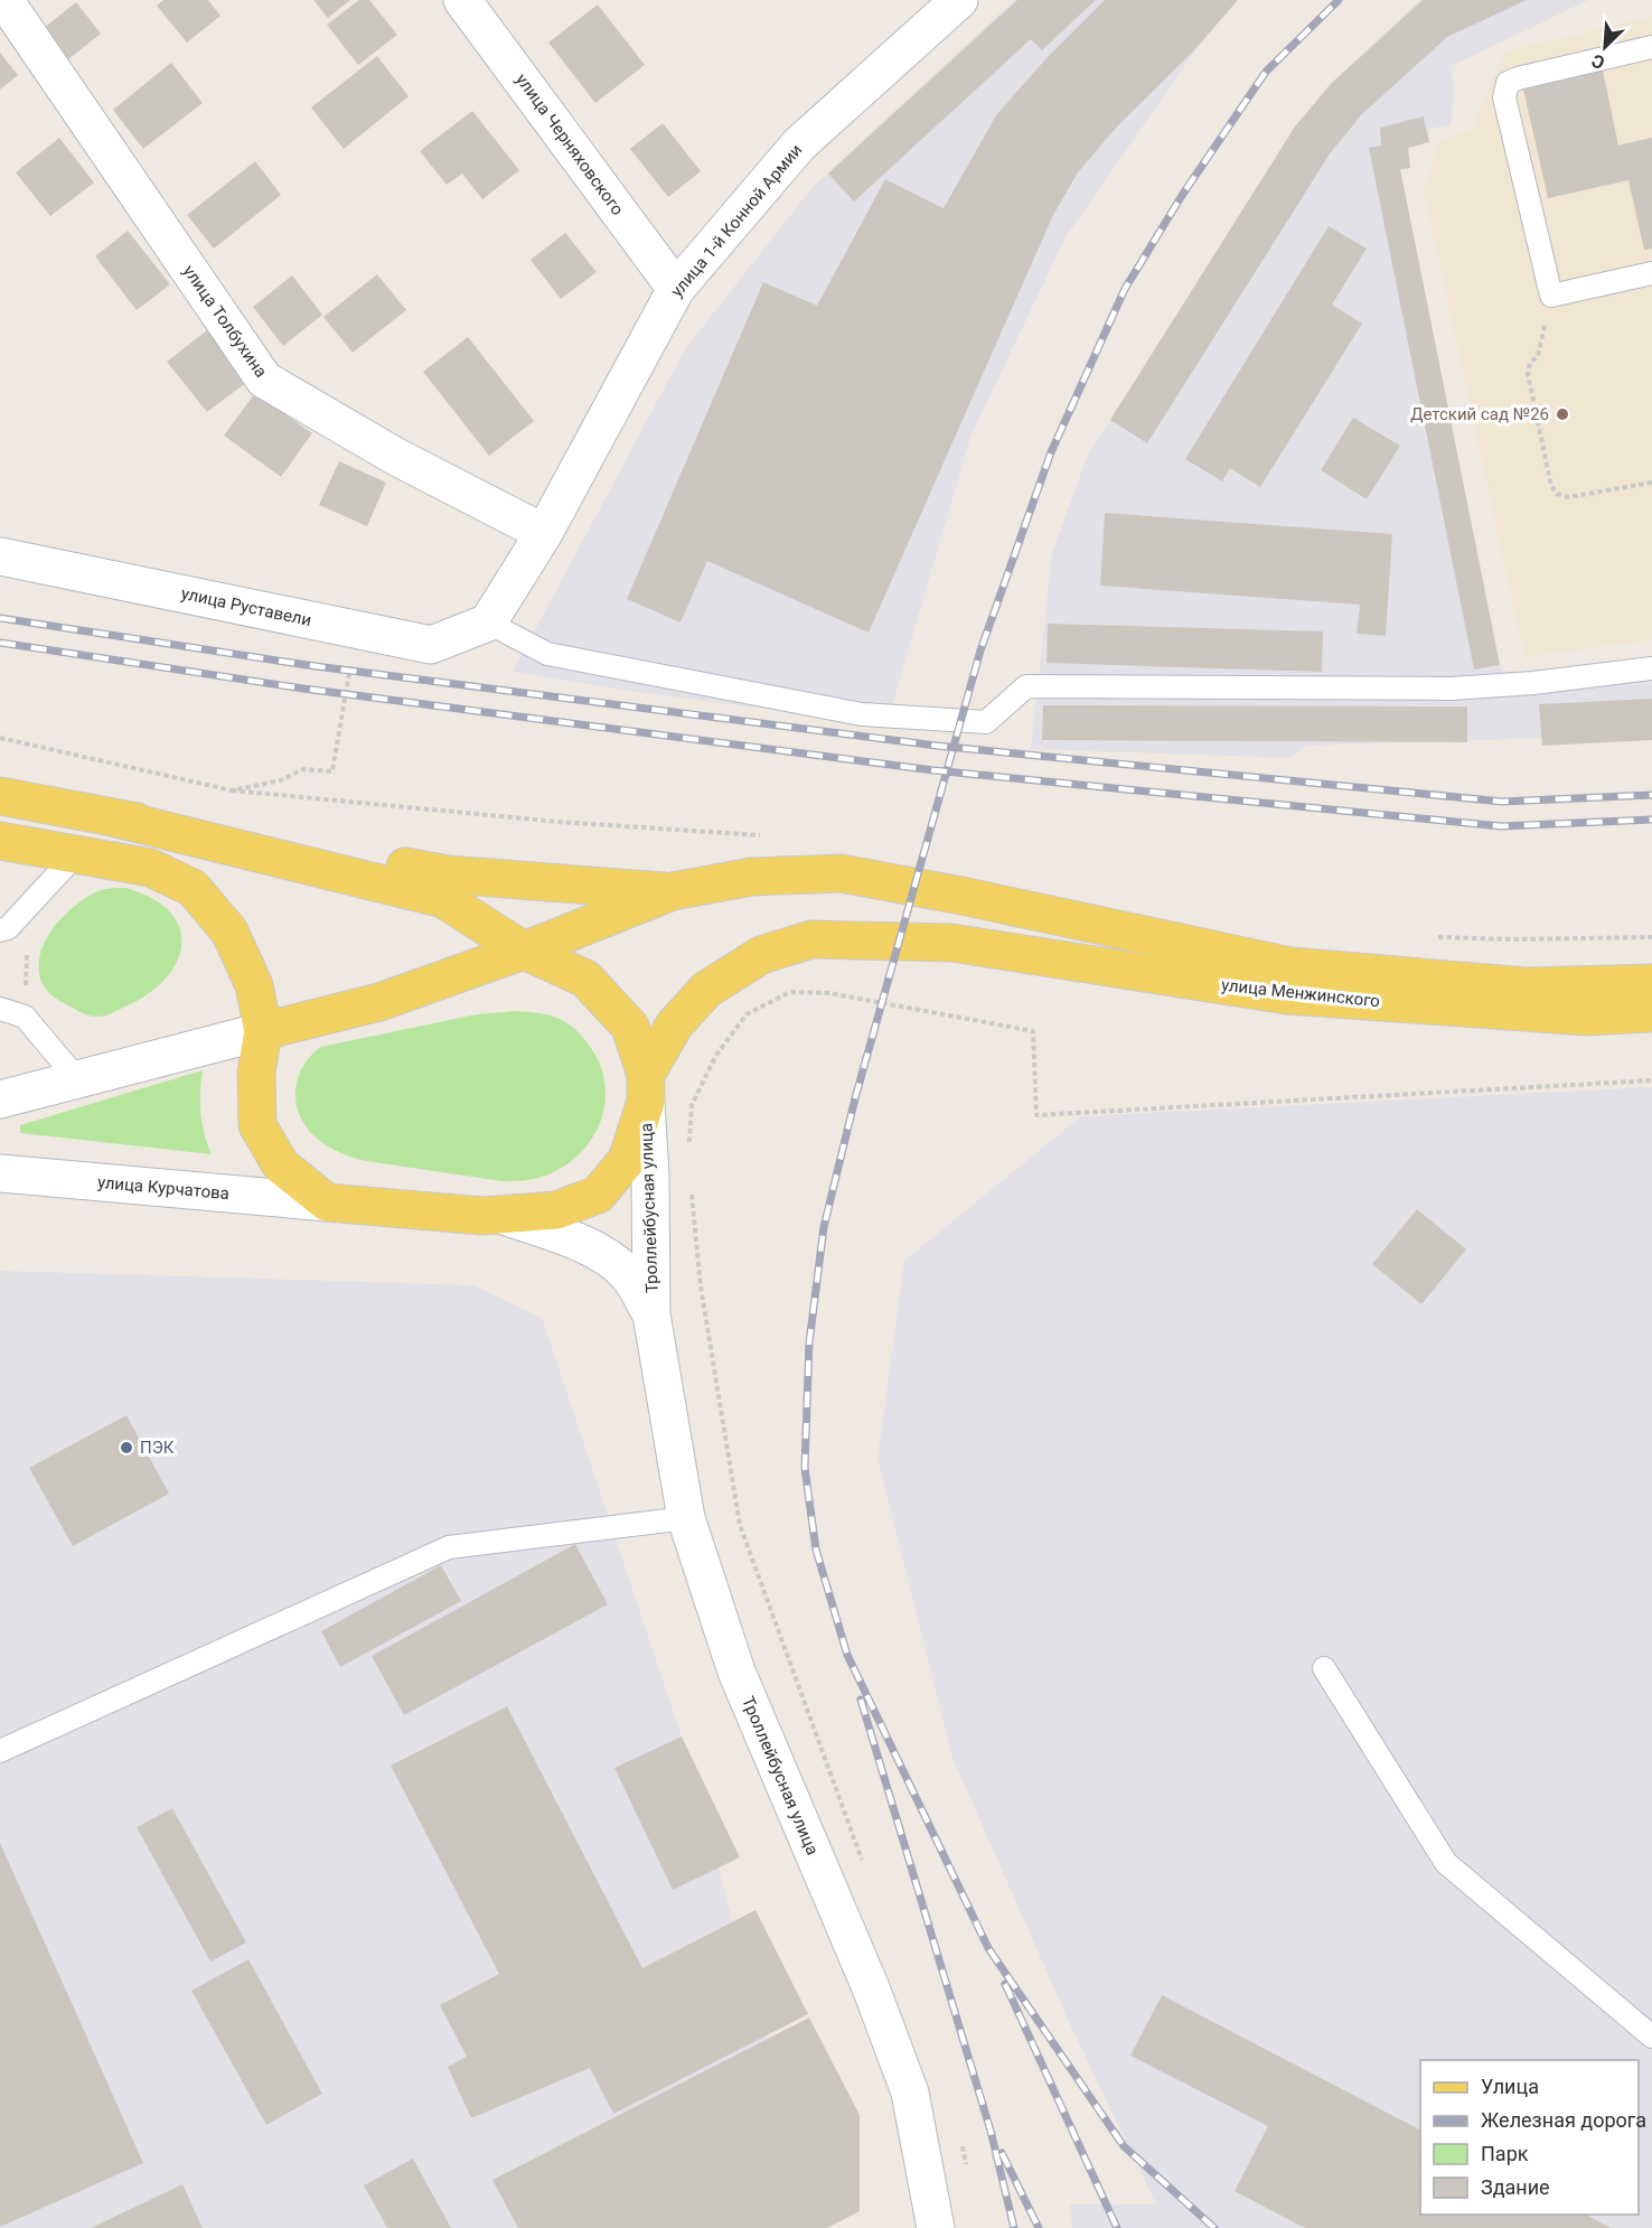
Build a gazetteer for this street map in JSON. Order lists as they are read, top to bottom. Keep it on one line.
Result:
{"streets":{"main road":["улица Менжинского"],"street":["улица Черняховского","улица 1-й Конной Армии","улица Толбухина","улица Руставели","улица Курчатова","Троллейбусная улица"]},"crossings":[["улица Черняховского","улица 1-й Конной Армии"],["улица 1-й Конной Армии","улица Толбухина"],["улица 1-й Конной Армии","улица Руставели"],["улица Менжинского","улица Курчатова"],["улица Менжинского","Троллейбусная улица"]],"places":["Детский сад №26","ПЭК"],"legend":["Улица","Железная дорога","Парк","Здание"],"north":"bottom left"}
